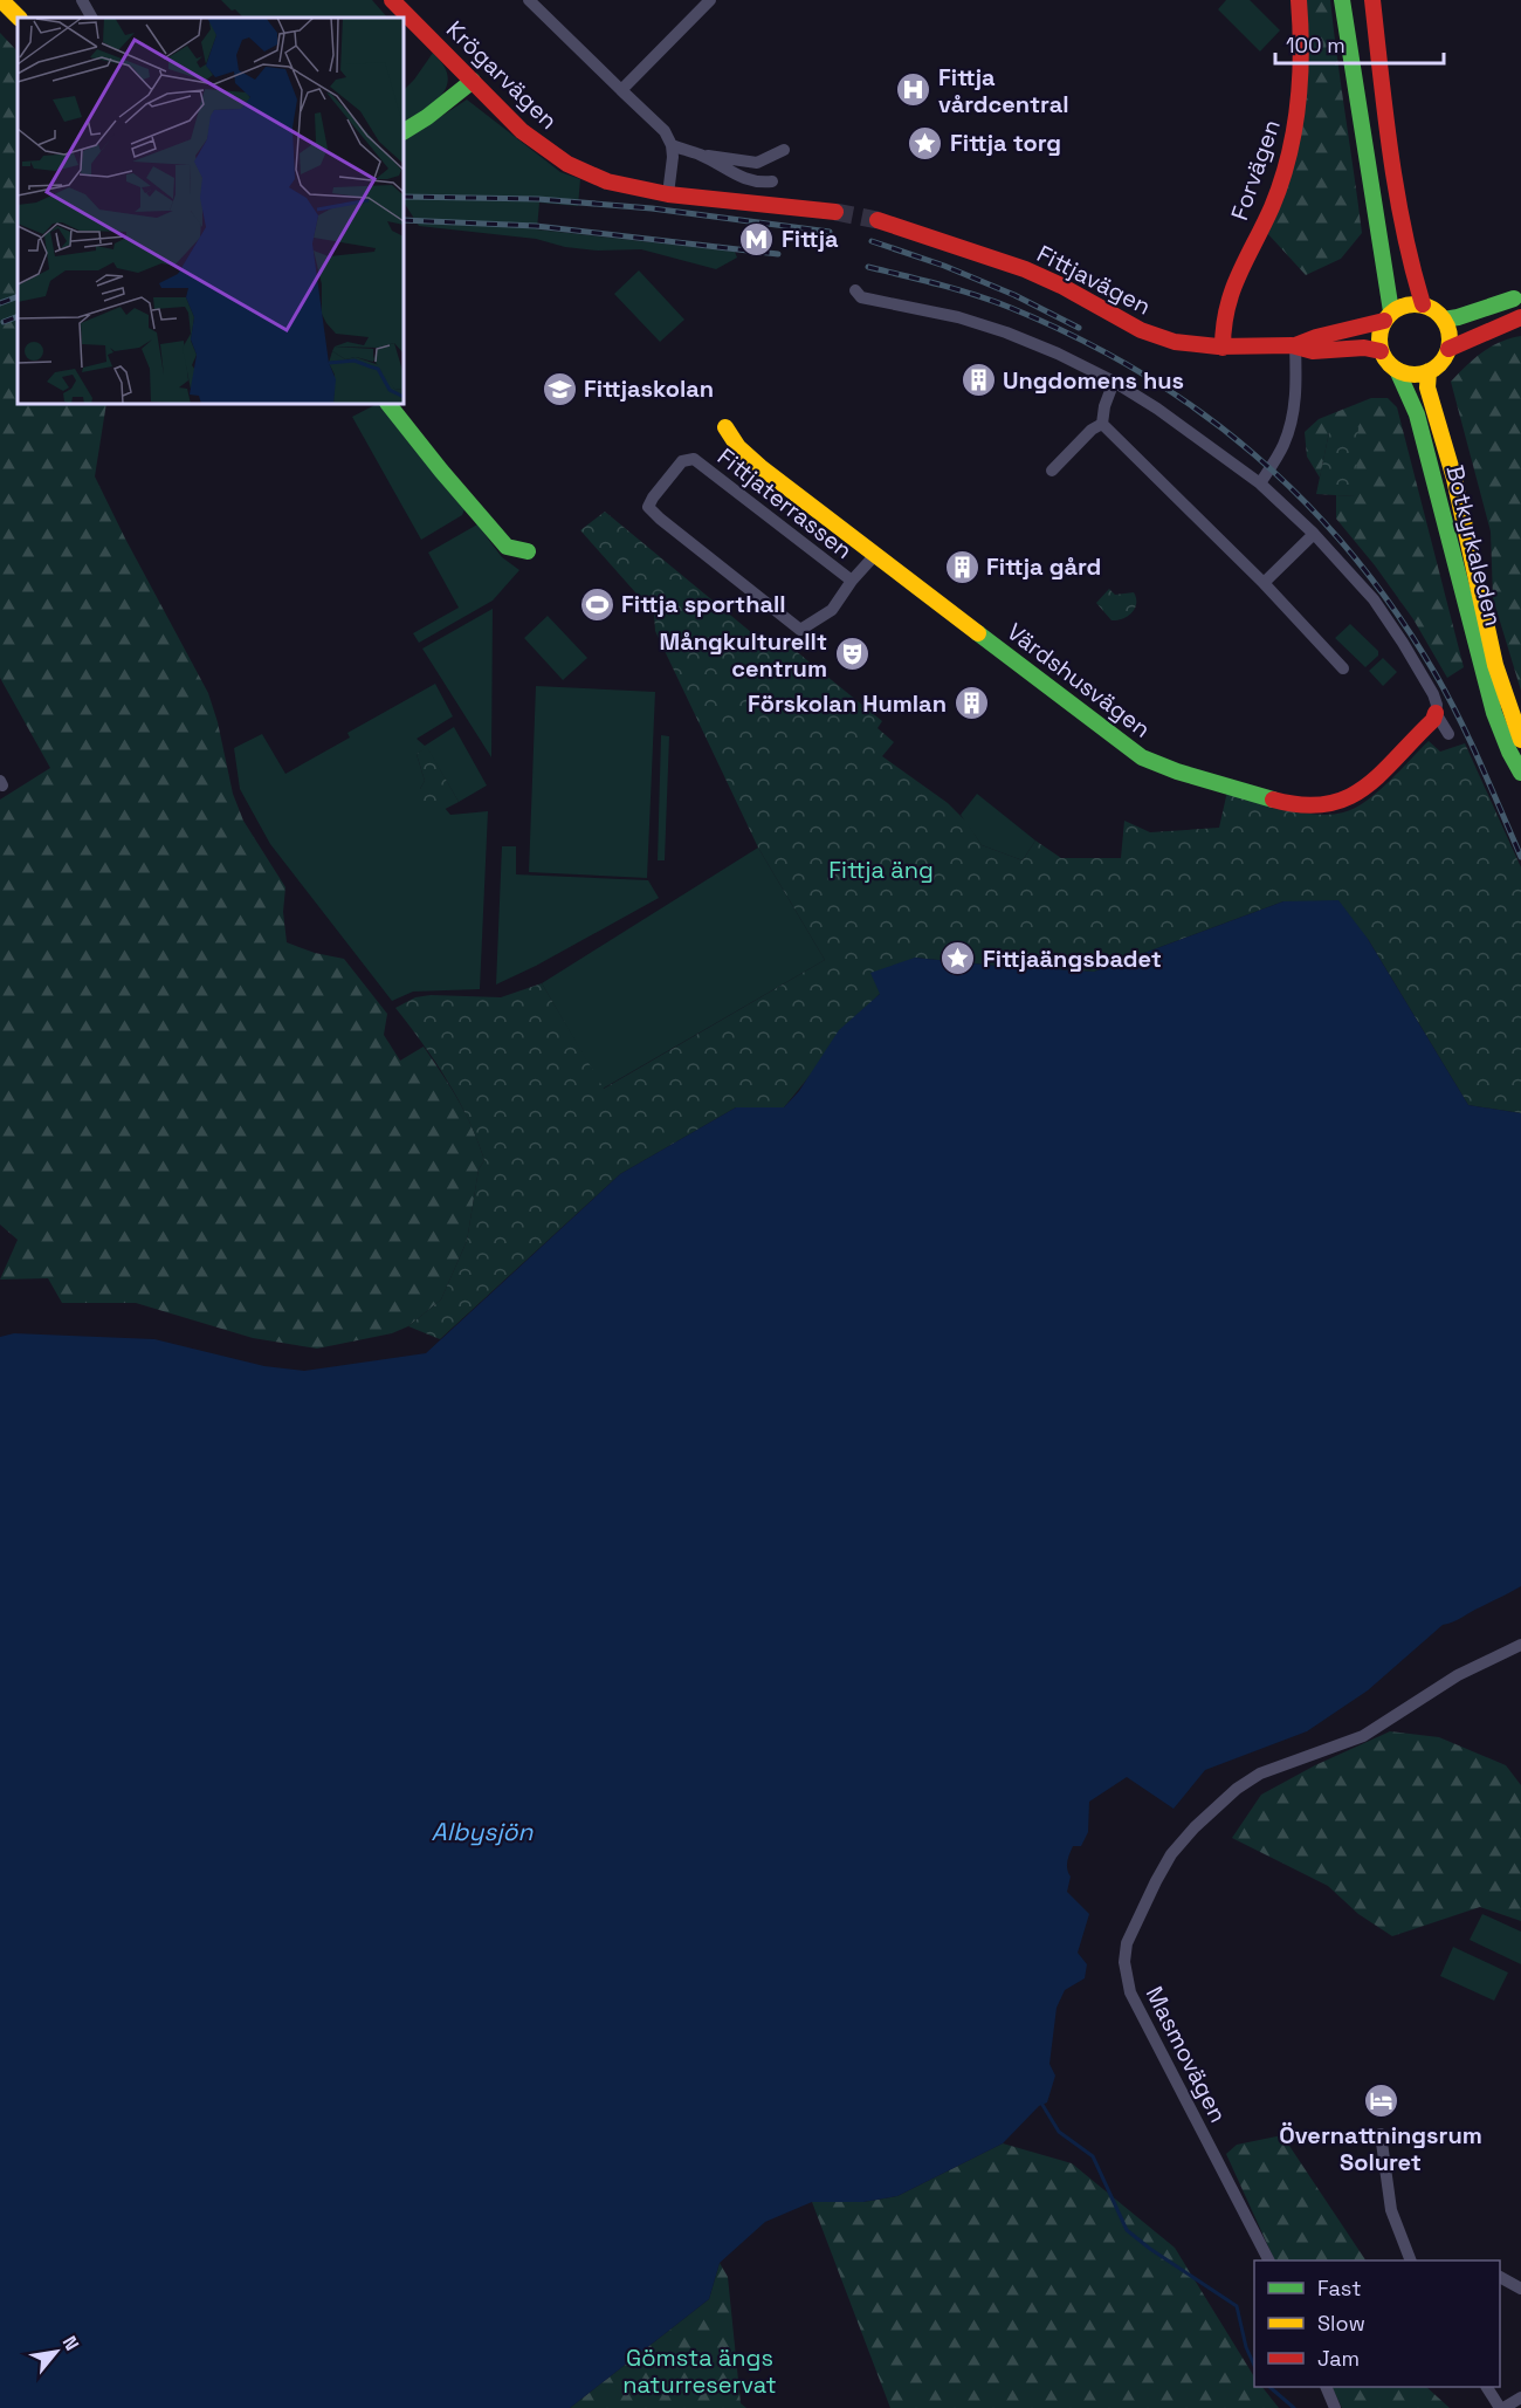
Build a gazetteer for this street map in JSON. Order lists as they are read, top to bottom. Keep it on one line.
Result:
{"streets":{"street":["Krögarvägen","Forvägen","Fittjavägen","Fittjaterrassen","Botkyrkaleden","Värdshusvägen","Masmovägen"]},"crossings":[["Forvägen","Fittjavägen"],["Fittjavägen","Botkyrkaleden"],["Fittjaterrassen","Värdshusvägen"]],"water":["Albysjön"],"parks":["Fittja äng","Gömsta ängs naturreservat"],"places":{"hospital":["Fittja vårdcentral"],"place":["Fittja torg","Fittjaängsbadet"],"metro station":["Fittja"],"building":["Ungdomens hus","Fittja gård","Förskolan Humlan"],"school or university":["Fittjaskolan"],"sports":["Fittja sporthall"],"theatre":["Mångkulturellt centrum"],"hotel":["Övernattningsrum Soluret"]},"legend":["Fast","Slow","Jam"],"scale_bar":"100 m","north":"top right"}
